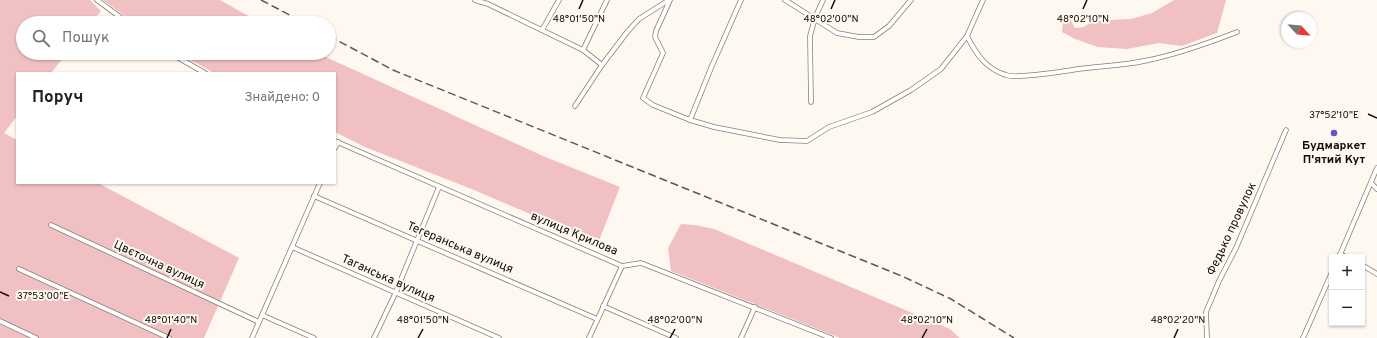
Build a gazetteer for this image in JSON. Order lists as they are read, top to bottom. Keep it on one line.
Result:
{"streets":{"street":["Федько провулок","вулиця Крилова","Тегеранська вулиця","Цвєточна вулиця","Таганська вулиця"]},"places":["Будмаркет П'ятий Кут"],"north":"bottom right","page":{"search":"Пошук","heading":["Поруч","Знайдено: 0"],"map_buttons":["+","−"]},"coordinates":["48°01'50\"N","48°02'00\"N","48°02'10\"N","37°52'10\"E","37°53'00\"E","48°01'40\"N","48°02'20\"N"]}
